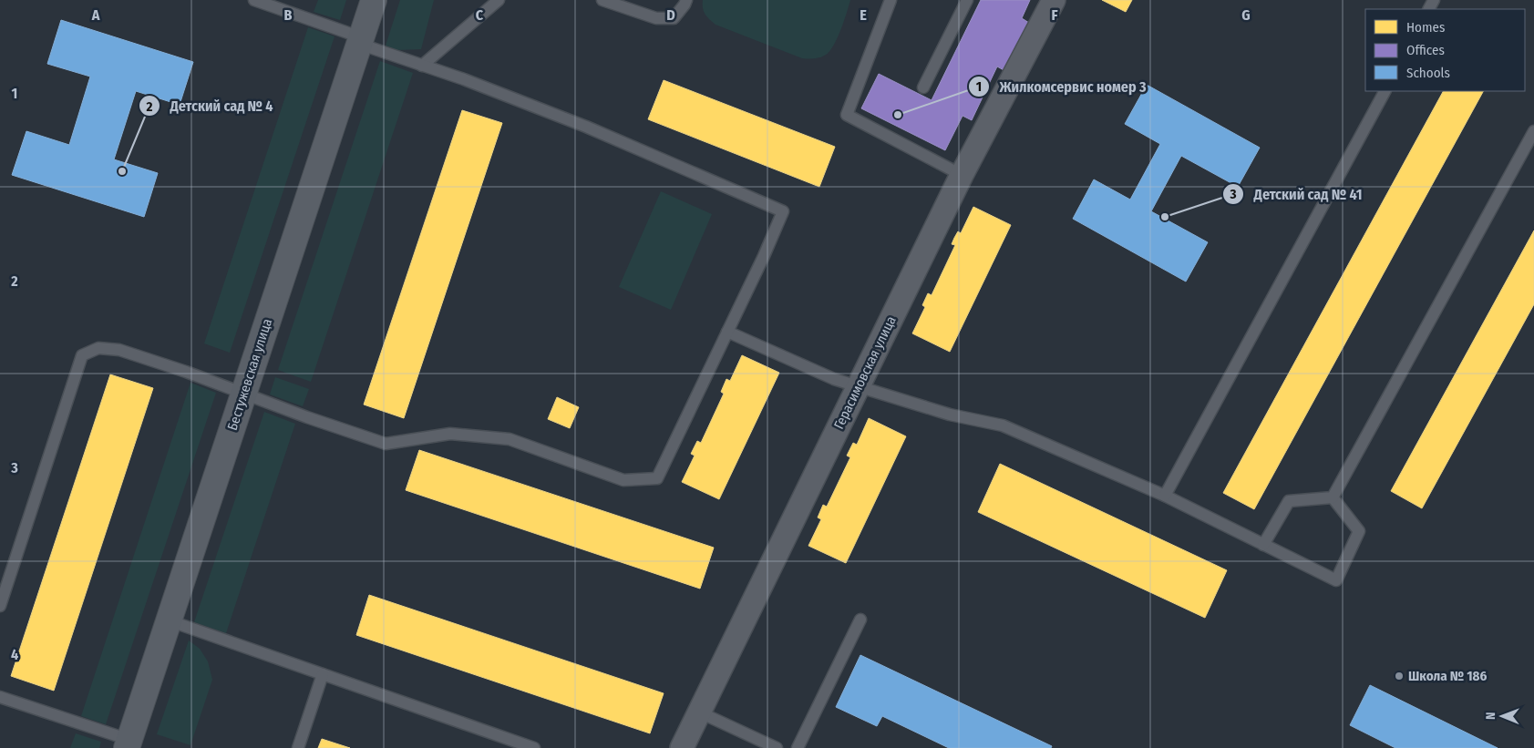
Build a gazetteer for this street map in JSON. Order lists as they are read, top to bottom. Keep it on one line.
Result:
{"streets":{"street":["Герасимовская улица","Бестужевская улица"]},"places":["Жилкомсервис номер 3","Детский сад № 4","Детский сад № 41","Школа № 186"],"legend":["Homes","Offices","Schools"],"north":"left","grid":{"columns":["A","B","C","D","E","F","G"],"rows":["1","2","3","4"]}}
